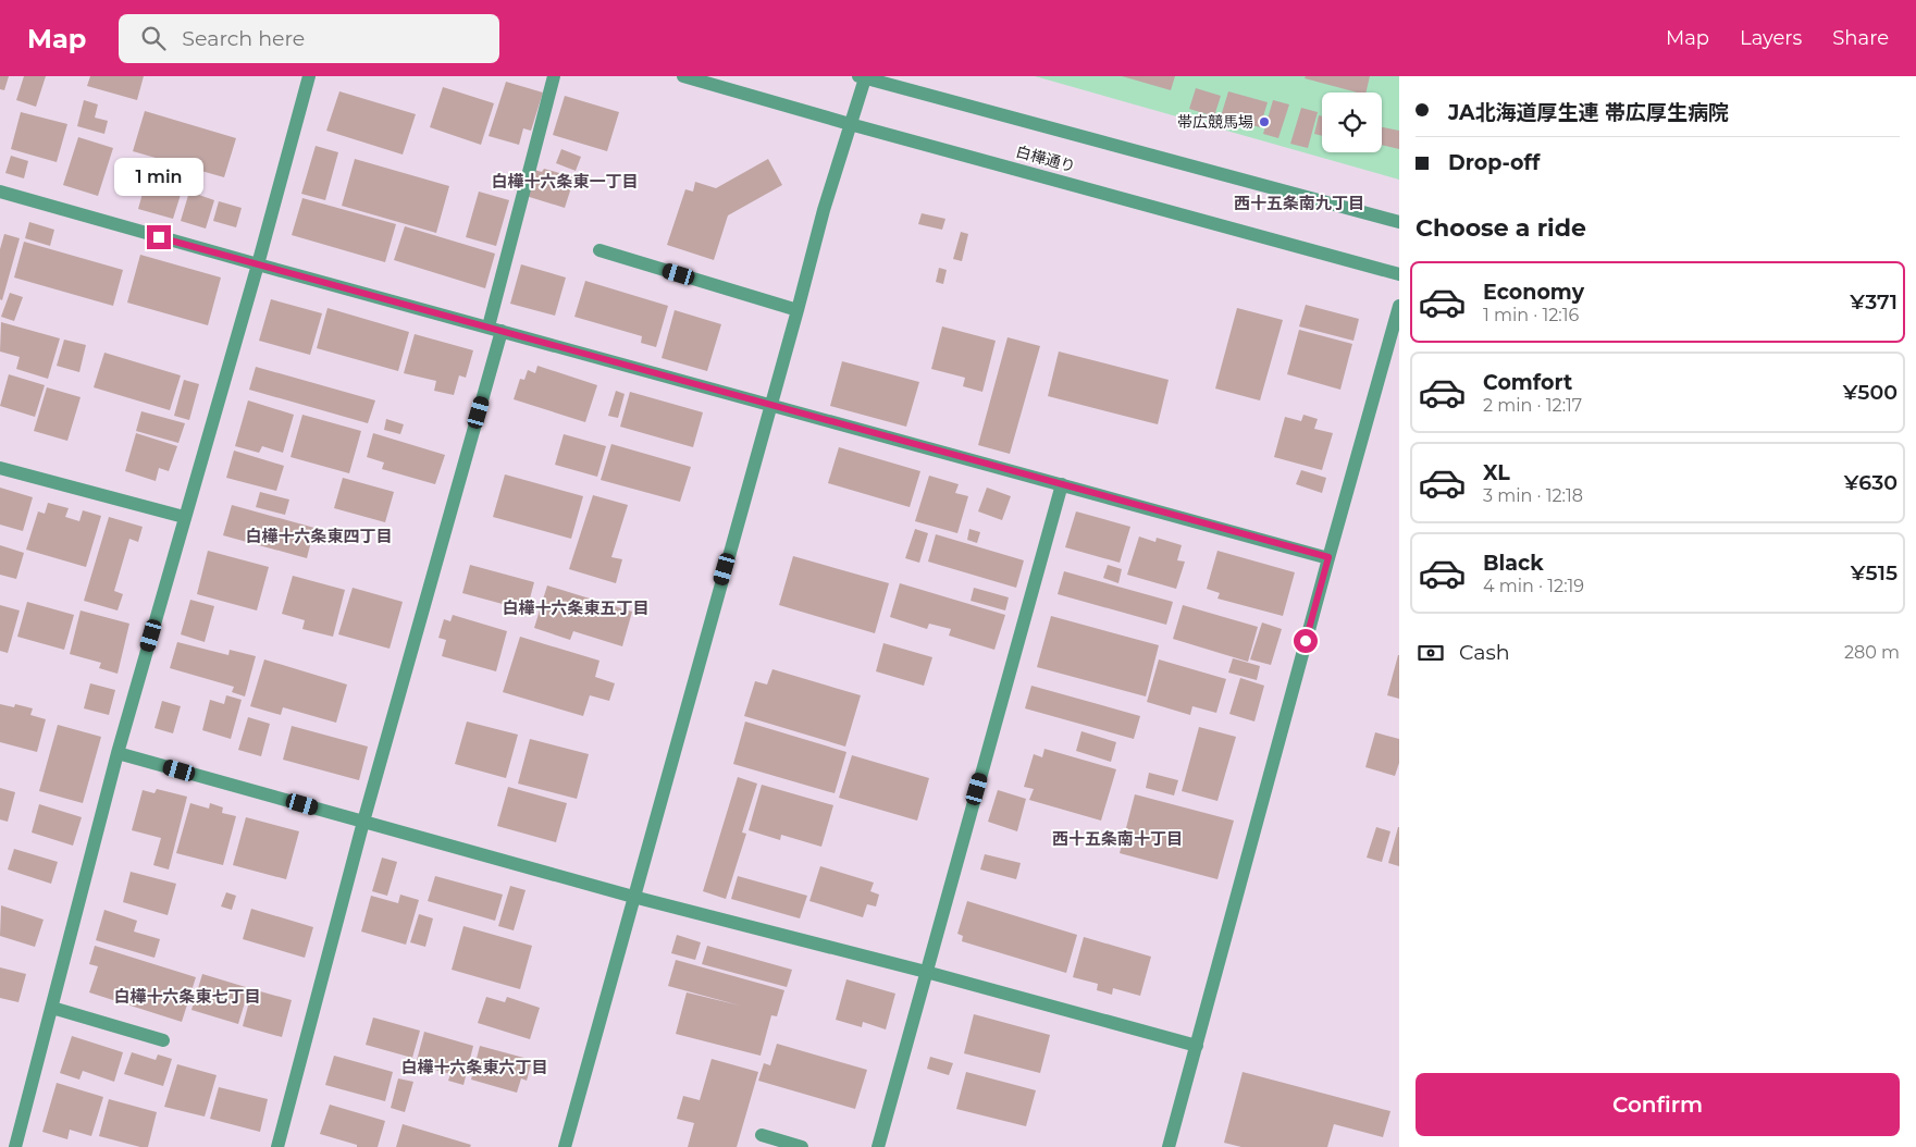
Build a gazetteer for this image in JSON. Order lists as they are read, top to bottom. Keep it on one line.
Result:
{"streets":{"street":["白樺通り"]},"districts":["白樺十六条東一丁目","西十五条南九丁目","白樺十六条東四丁目","白樺十六条東五丁目","西十五条南十丁目","白樺十六条東七丁目","白樺十六条東六丁目"],"places":["帯広競馬場"],"page":{"header":"Map","search":"Search here","nav":["Map","Layers","Share"],"banner":["JA北海道厚生連 帯広厚生病院","Drop-off"],"bubble":"1 min","heading":"Choose a ride","list":[{"name":"Economy","note":"1 min · 12:16","value":"¥371"},{"name":"Comfort","note":"2 min · 12:17","value":"¥500"},{"name":"XL","note":"3 min · 12:18","value":"¥630"},{"name":"Black","note":"4 min · 12:19","value":"¥515"}],"pay":["Cash","280 m"],"buttons":"Confirm"}}
